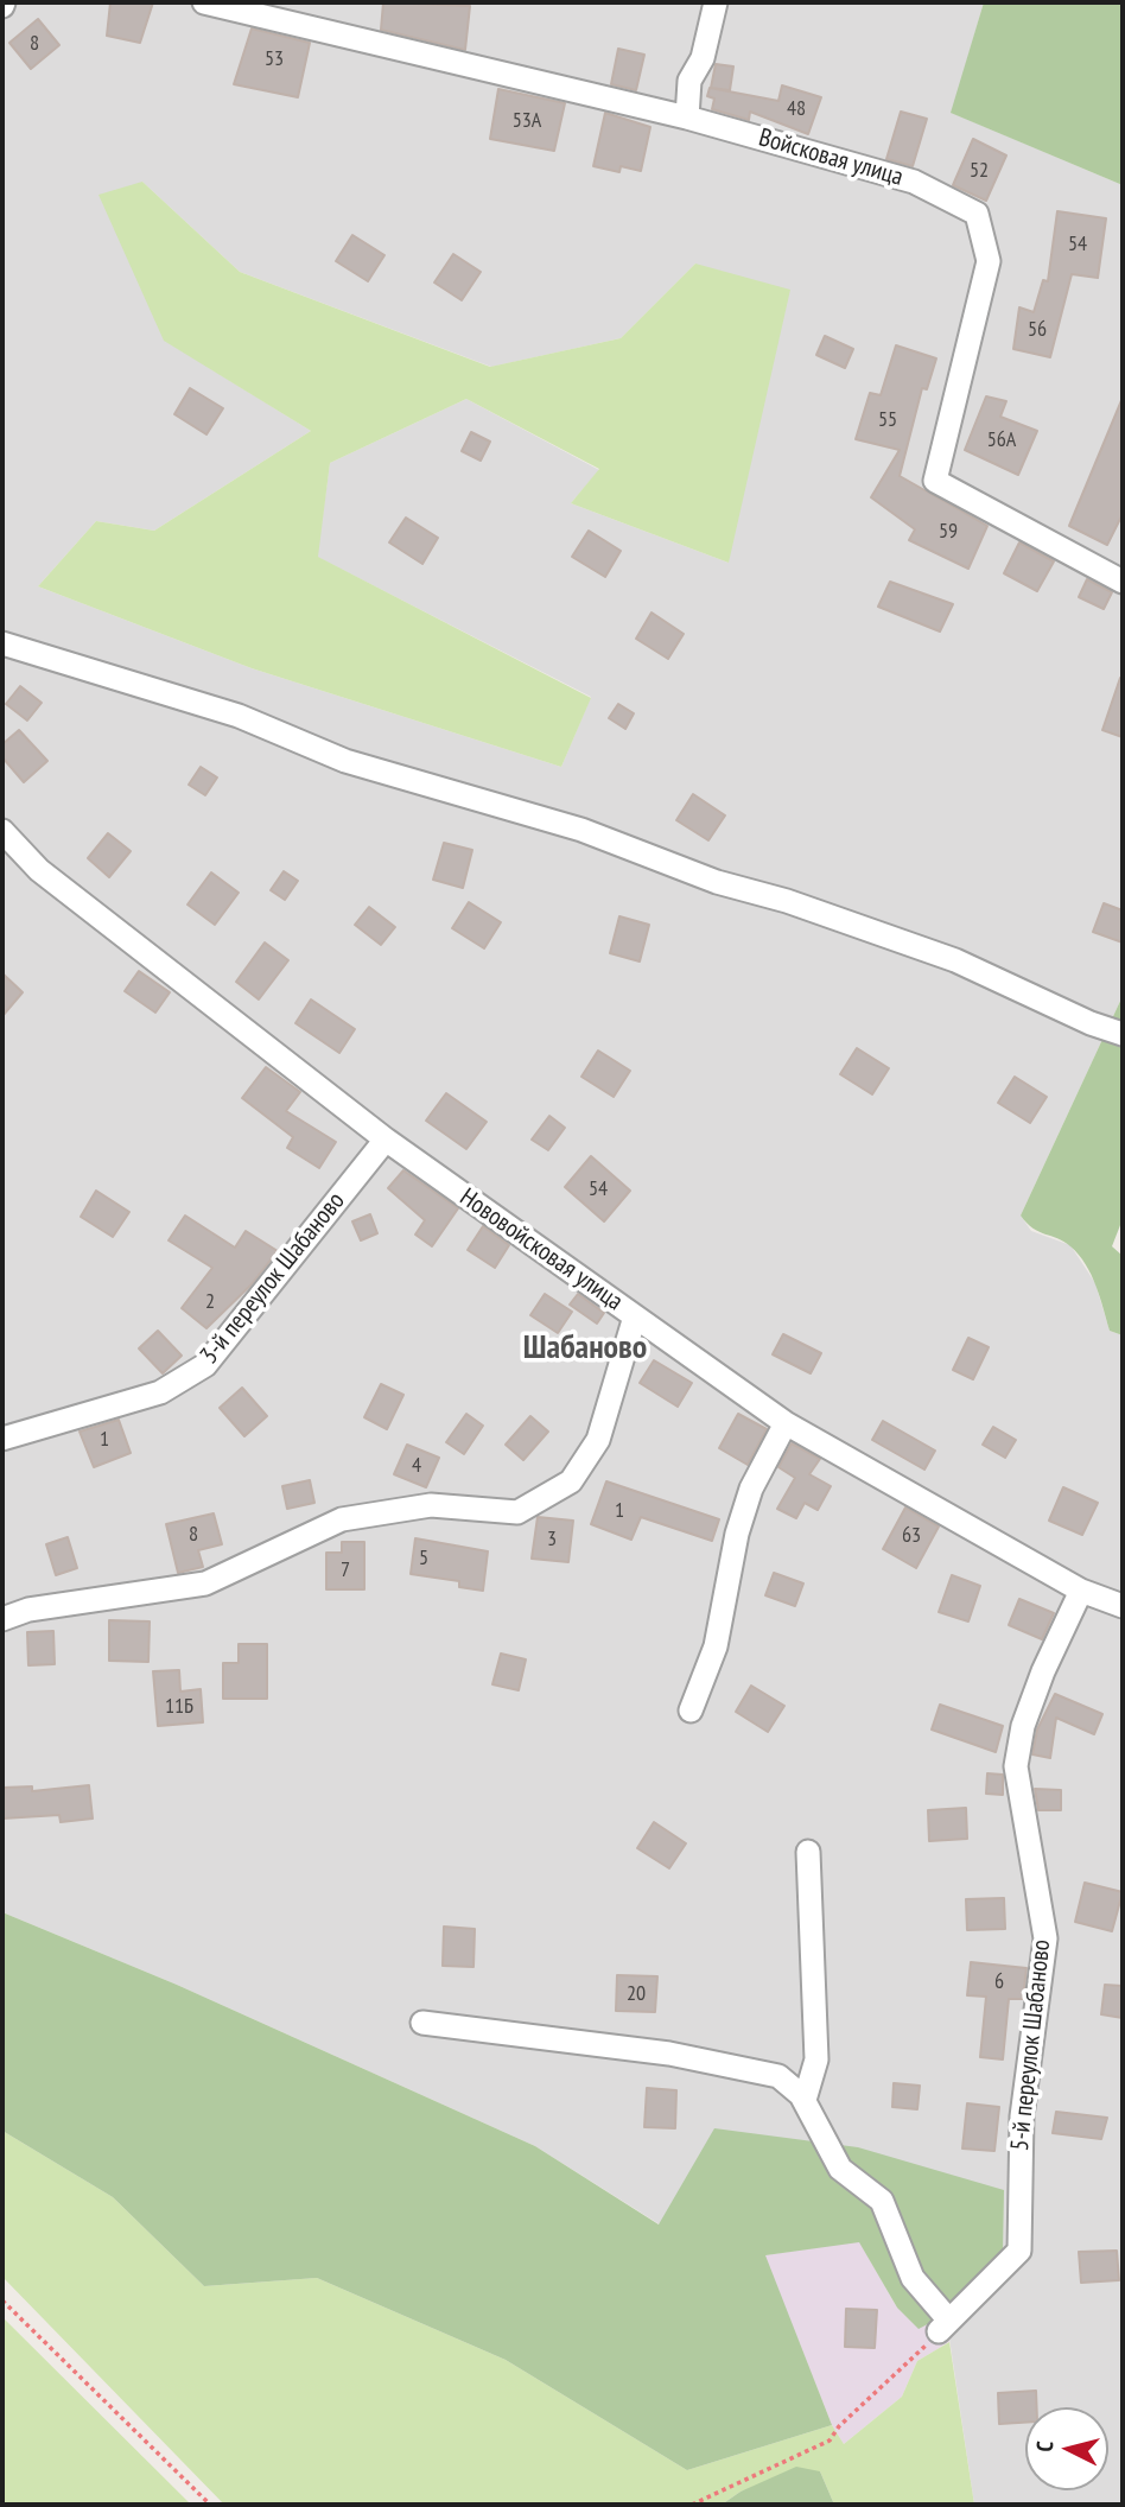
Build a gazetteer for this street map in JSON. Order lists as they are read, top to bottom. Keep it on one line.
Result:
{"streets":{"street":["Войсковая улица","Нововойсковая улица","3-й переулок Шабаново","5-й переулок Шабаново"]},"crossings":[["Нововойсковая улица","3-й переулок Шабаново"],["Нововойсковая улица","5-й переулок Шабаново"]],"districts":["Шабаново"],"house_numbers":["8","53","48","53А","52","54","56","55","56А","59","54","2","1","4","1","8","63","3","5","7","11Б","6","20"],"north":"left"}
